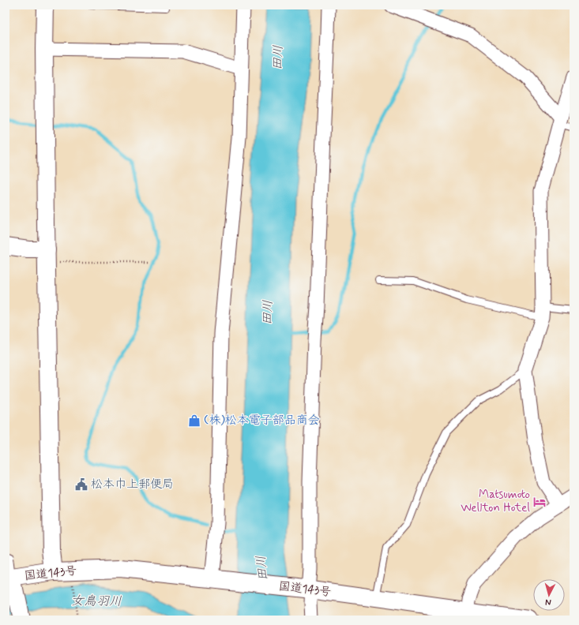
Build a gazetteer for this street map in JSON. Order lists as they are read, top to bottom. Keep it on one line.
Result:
{"streets":{"main road":["国道143号"]},"water":["田川","女鳥羽川"],"places":{"shop":["(株)松本電子部品商会"],"public building":["松本巾上郵便局"],"hotel":["Matsumoto Wellton Hotel"]},"north":"bottom"}
